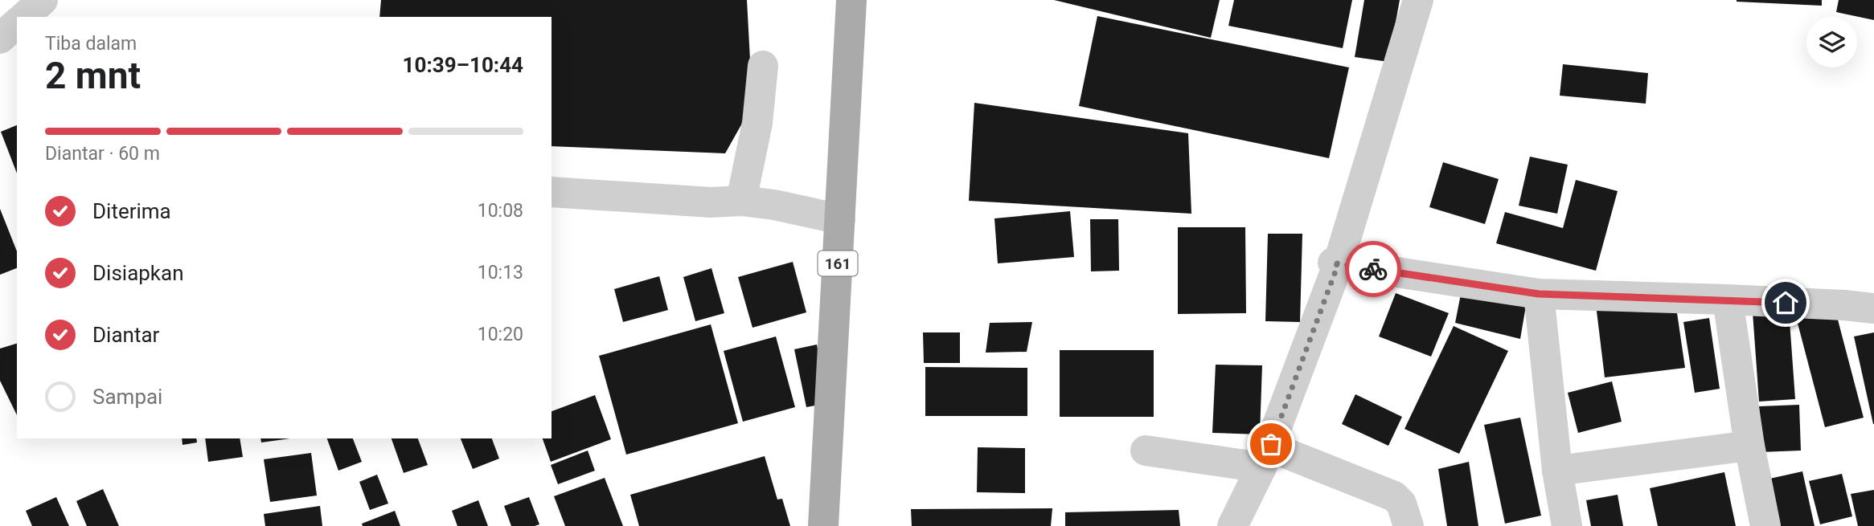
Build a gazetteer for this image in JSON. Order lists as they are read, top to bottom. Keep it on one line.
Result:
{"streets":{"main road":["161"]},"page":{"heading":["2 mnt","Tiba dalam","10:39–10:44"],"bar":"Diantar · 60 m","list":[["Diterima","10:08"],["Disiapkan","10:13"],["Diantar","10:20"],"Sampai"]}}
